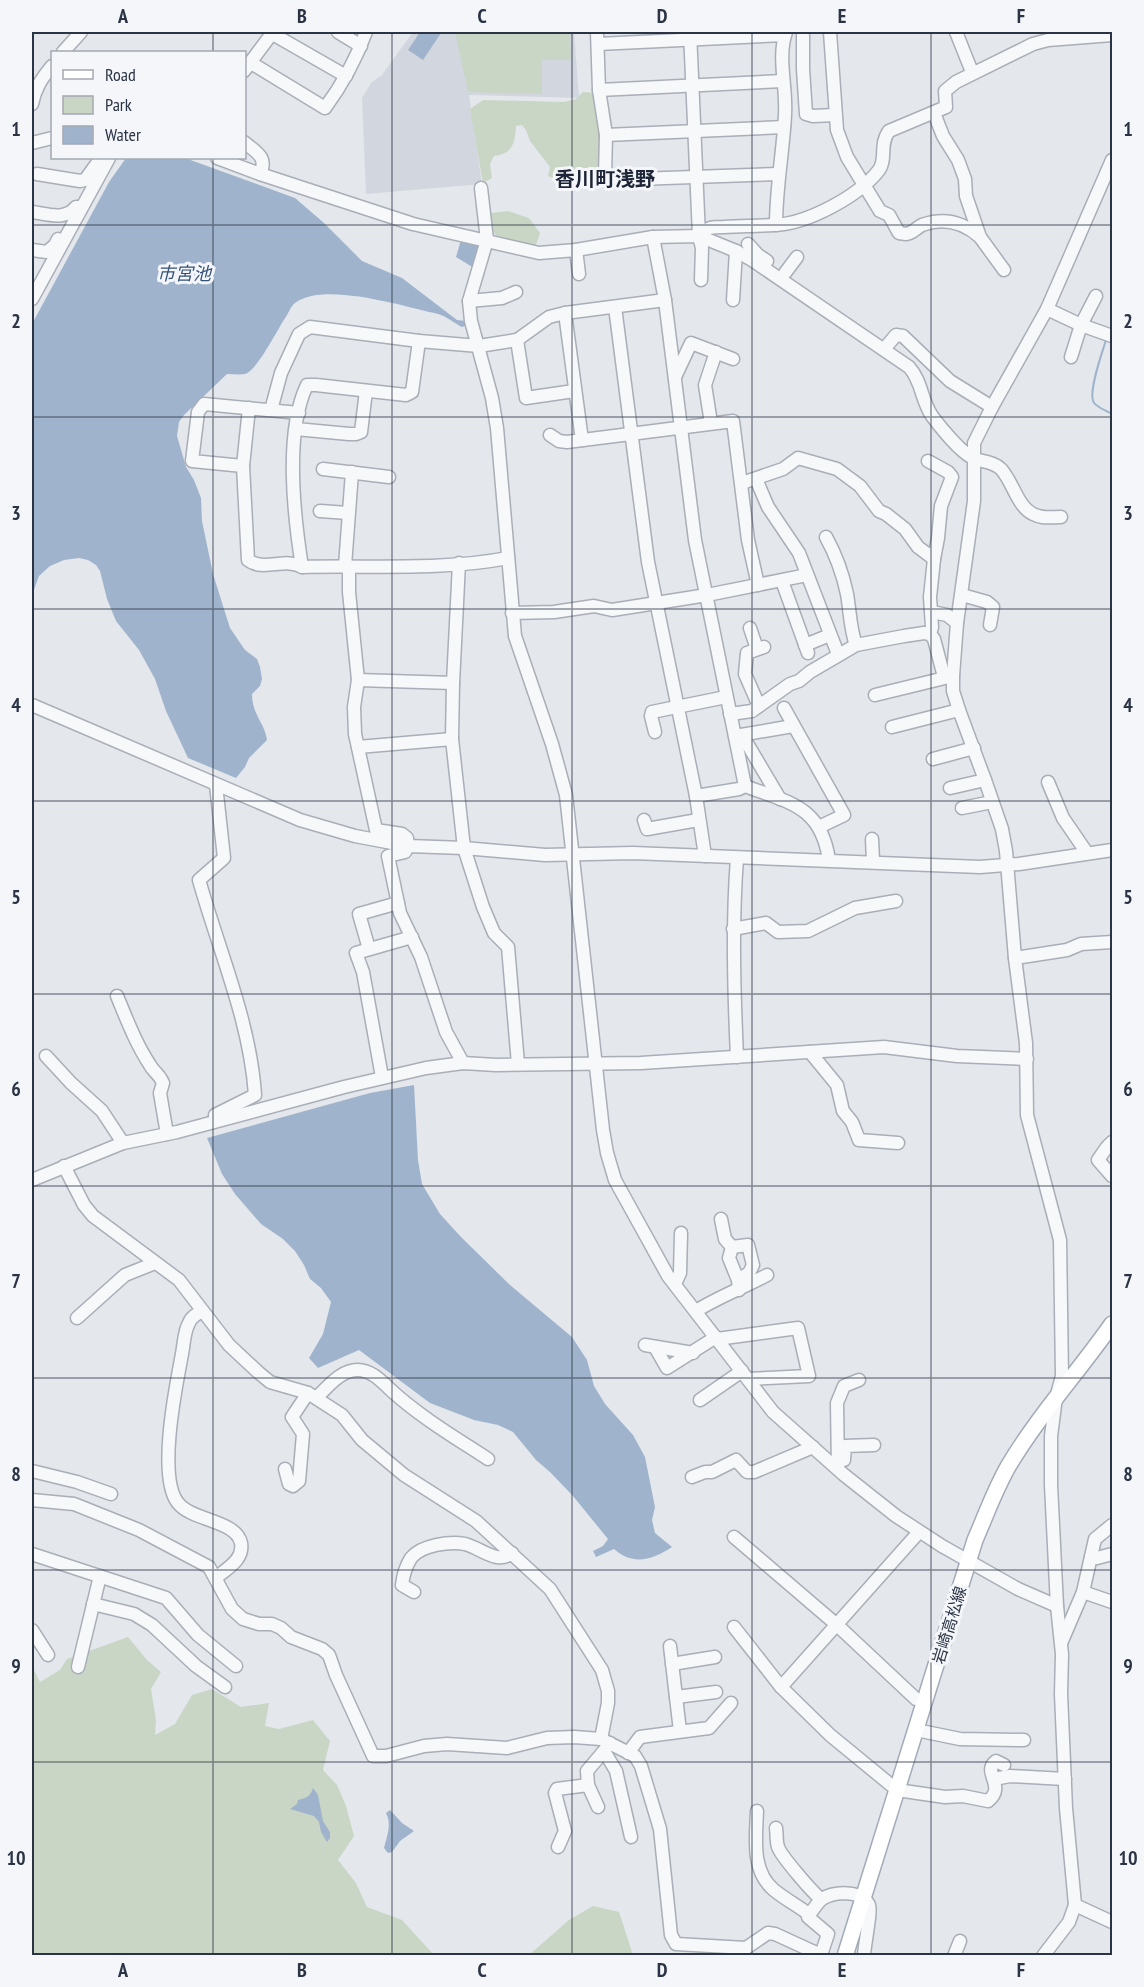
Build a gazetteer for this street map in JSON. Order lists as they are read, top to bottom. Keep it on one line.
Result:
{"streets":{"main road":["岩崎高松線"]},"districts":["香川町浅野"],"water":["市宮池"],"legend":["Road","Park","Water"],"grid":{"columns":["A","B","C","D","E","F"],"rows":["1","2","3","4","5","6","7","8","9","10"]}}
